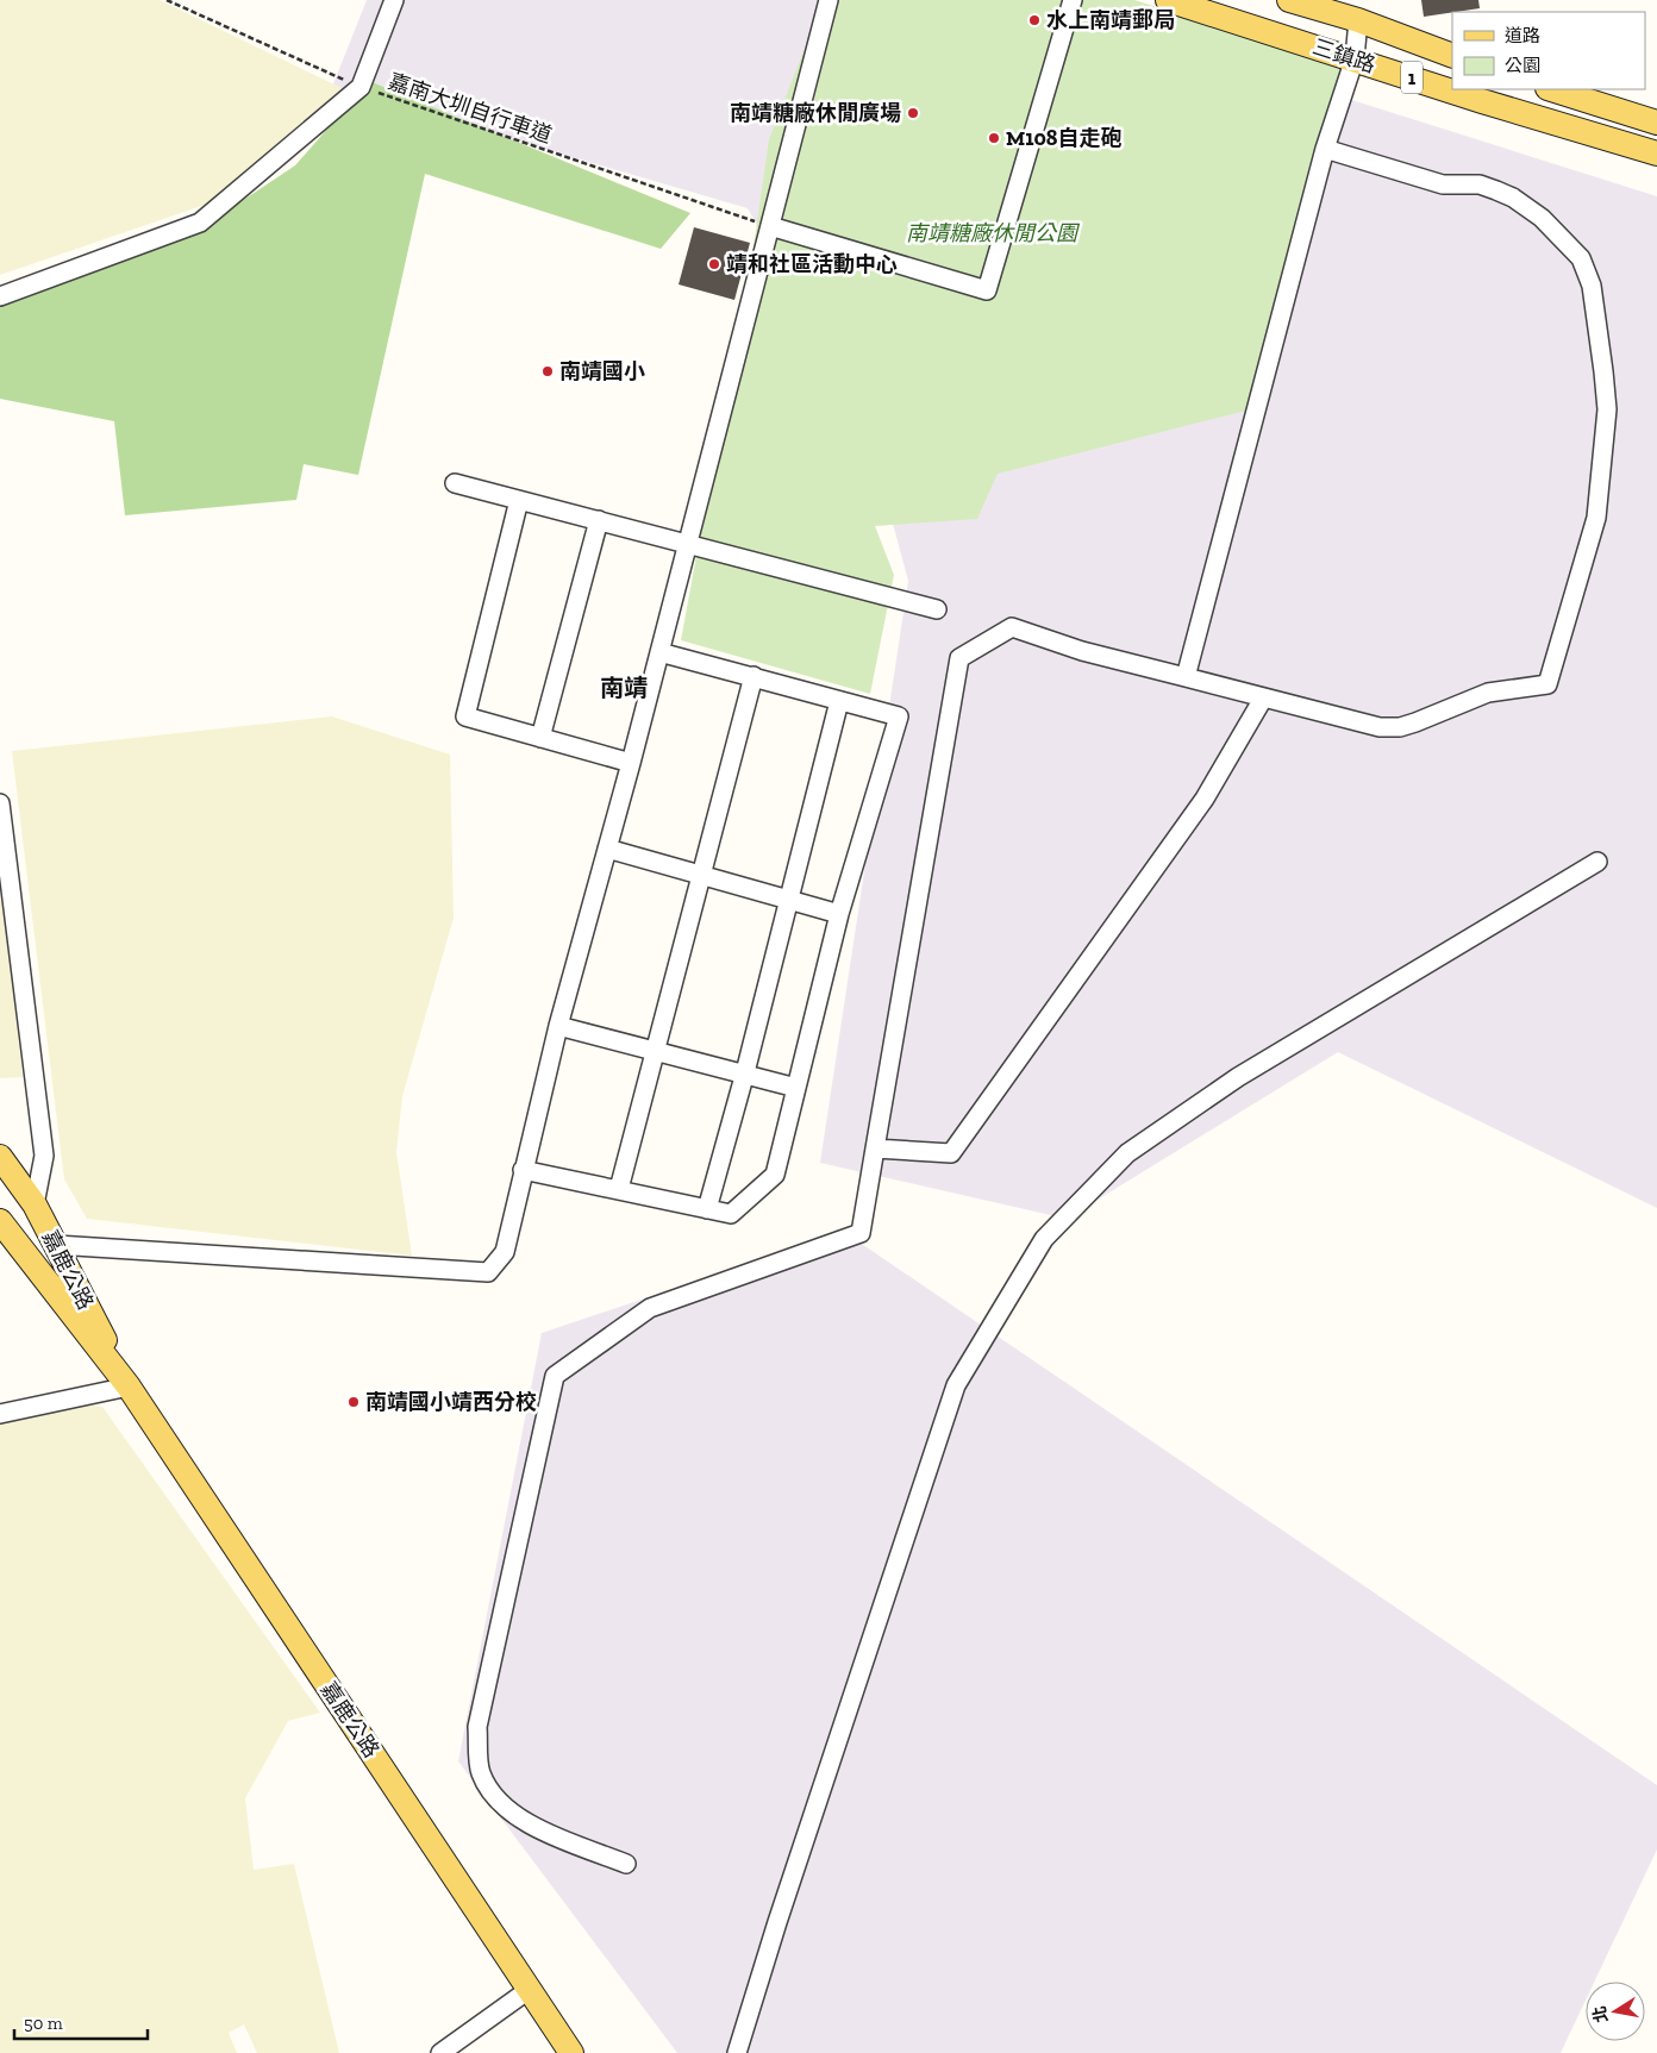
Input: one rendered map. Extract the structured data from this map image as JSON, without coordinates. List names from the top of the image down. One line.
{"streets":{"main road":["三鎮路","1","嘉鹿公路"],"path":["嘉南大圳自行車道"]},"districts":["南靖"],"parks":["南靖糖廠休閒公園"],"places":["水上南靖郵局","南靖糖廠休閒廣場","M108自走砲","靖和社區活動中心","南靖國小","南靖國小靖西分校"],"legend":["道路","公園"],"scale_bar":"50 m","north":"left"}
